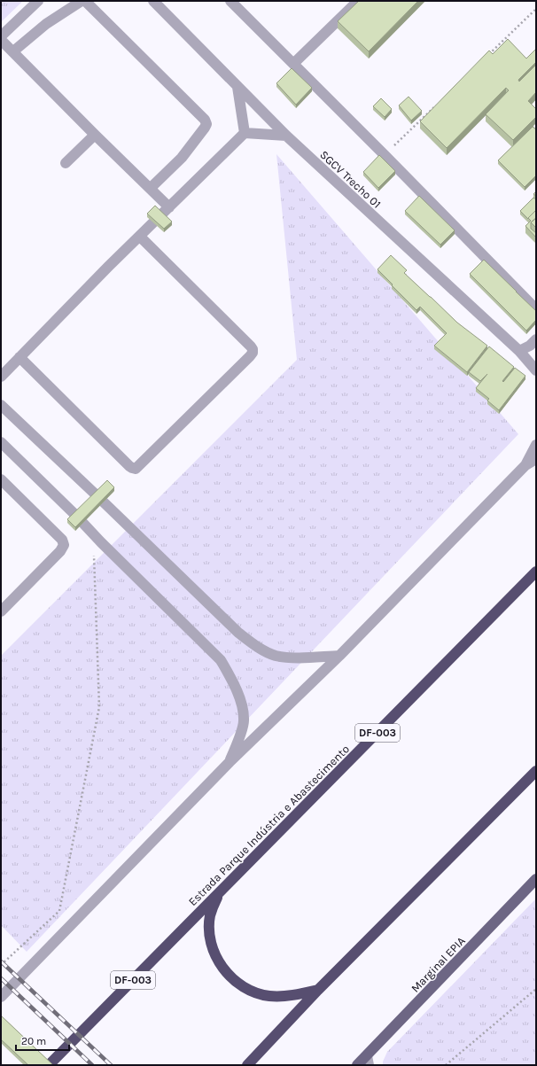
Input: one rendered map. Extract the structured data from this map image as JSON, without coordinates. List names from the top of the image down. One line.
{"streets":{"highway":["DF-003","Estrada Parque Indústria e Abastecimento"],"main road":["Marginal EPIA"],"street":["SGCV Trecho 01"]},"scale_bar":"20 m"}
